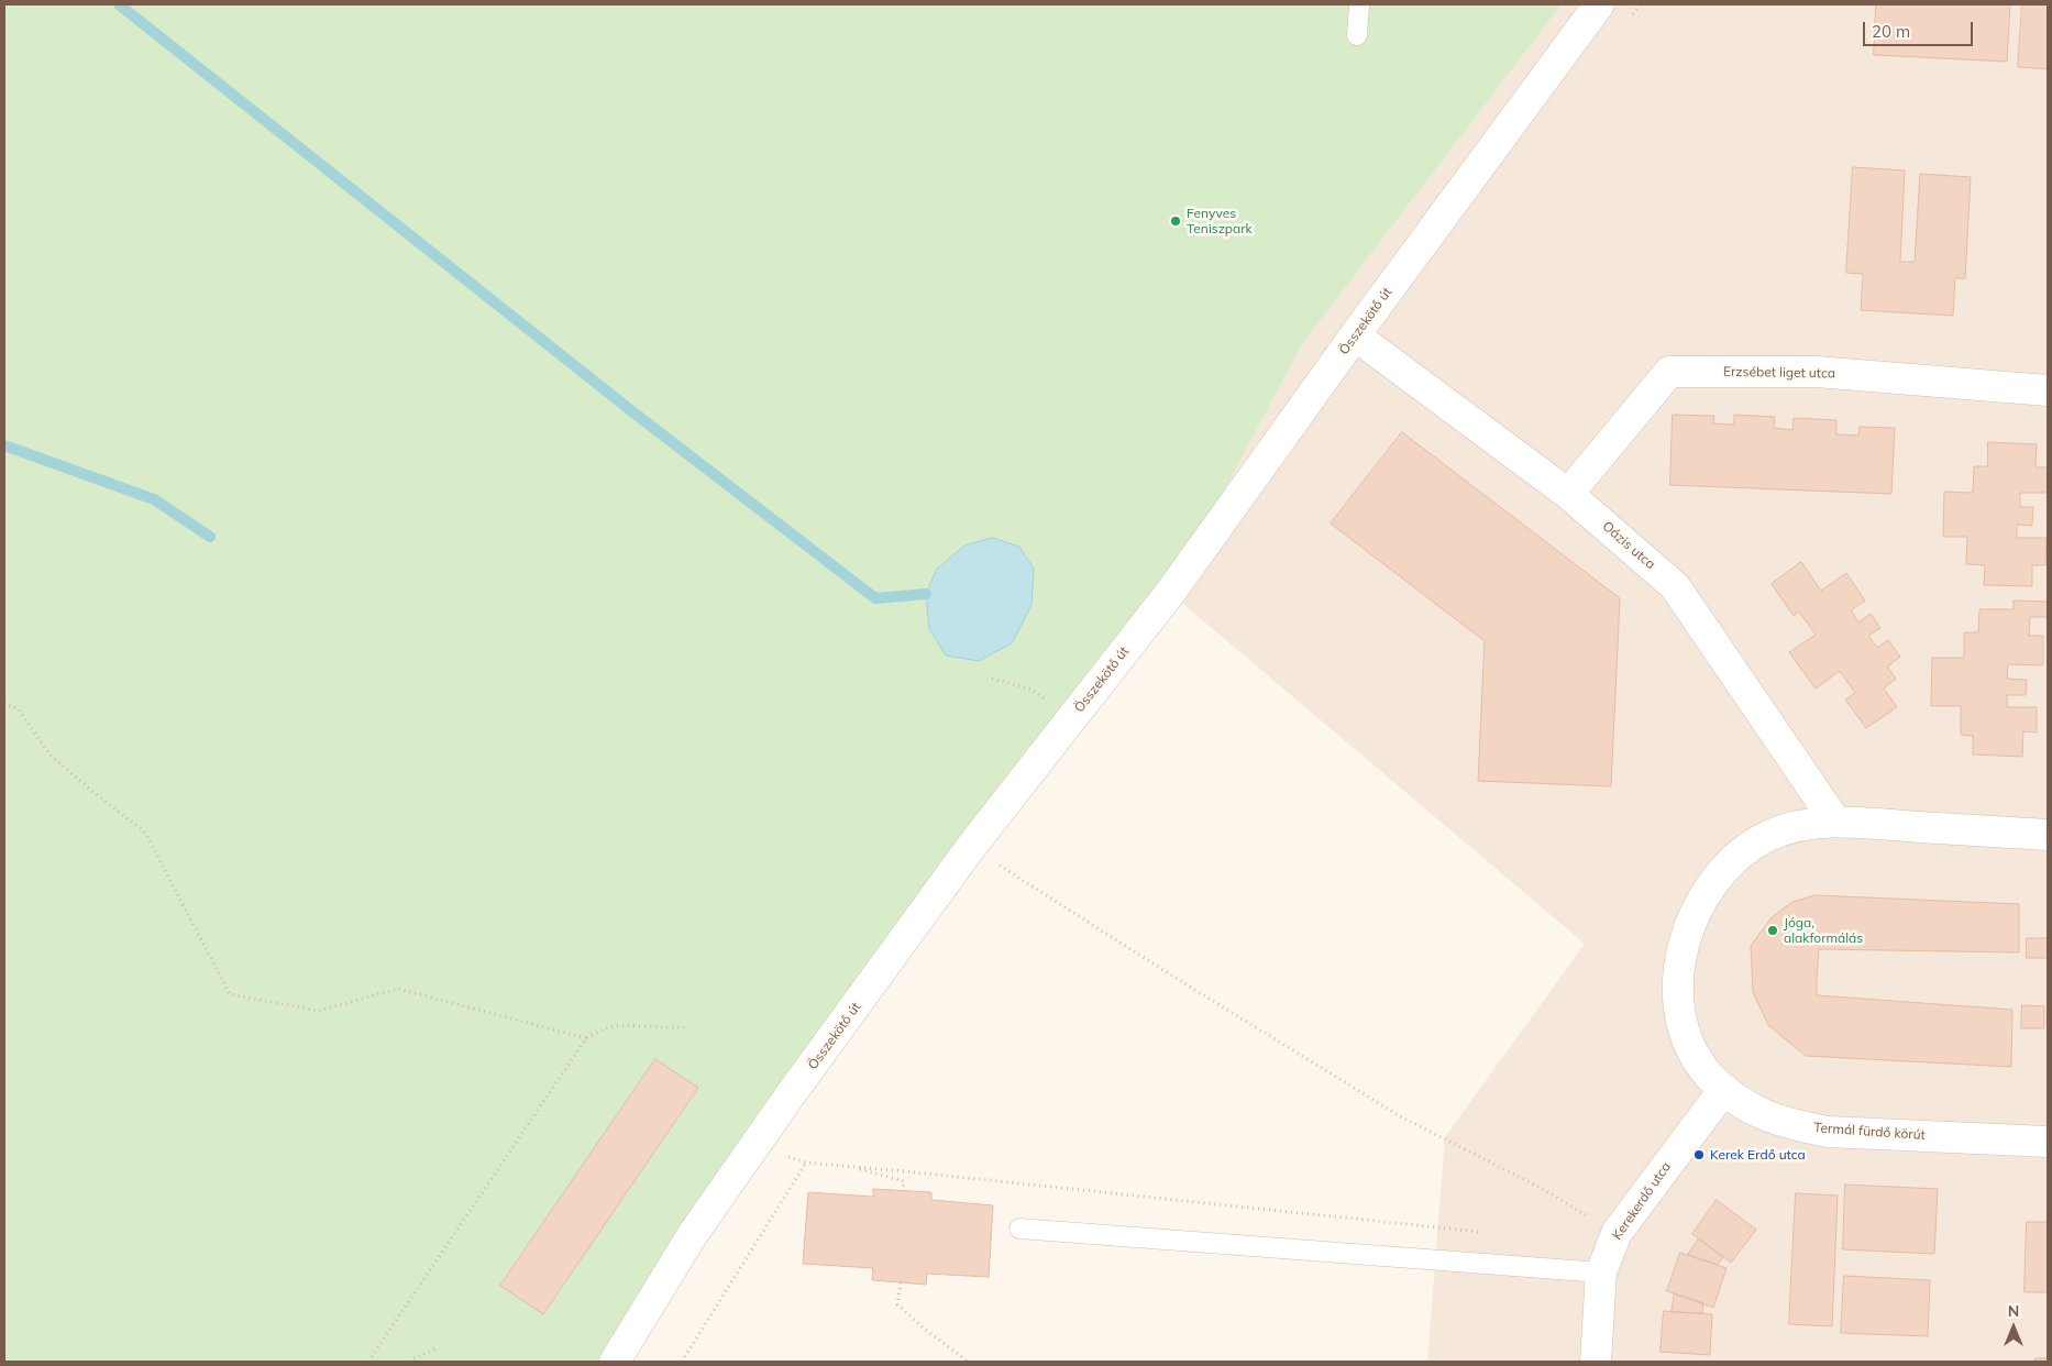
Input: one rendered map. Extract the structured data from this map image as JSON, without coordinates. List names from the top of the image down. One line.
{"streets":{"street":["Összekötő út","Erzsébet liget utca","Oázis utca","Termál fürdő körút","Kerekerdő utca"]},"crossings":[["Összekötő út","Oázis utca"],["Erzsébet liget utca","Oázis utca"],["Oázis utca","Termál fürdő körút"],["Termál fürdő körút","Kerekerdő utca"]],"places":["Fenyves Teniszpark","Jóga, alakformálás","Kerek Erdő utca"],"scale_bar":"20 m","north":"top"}
